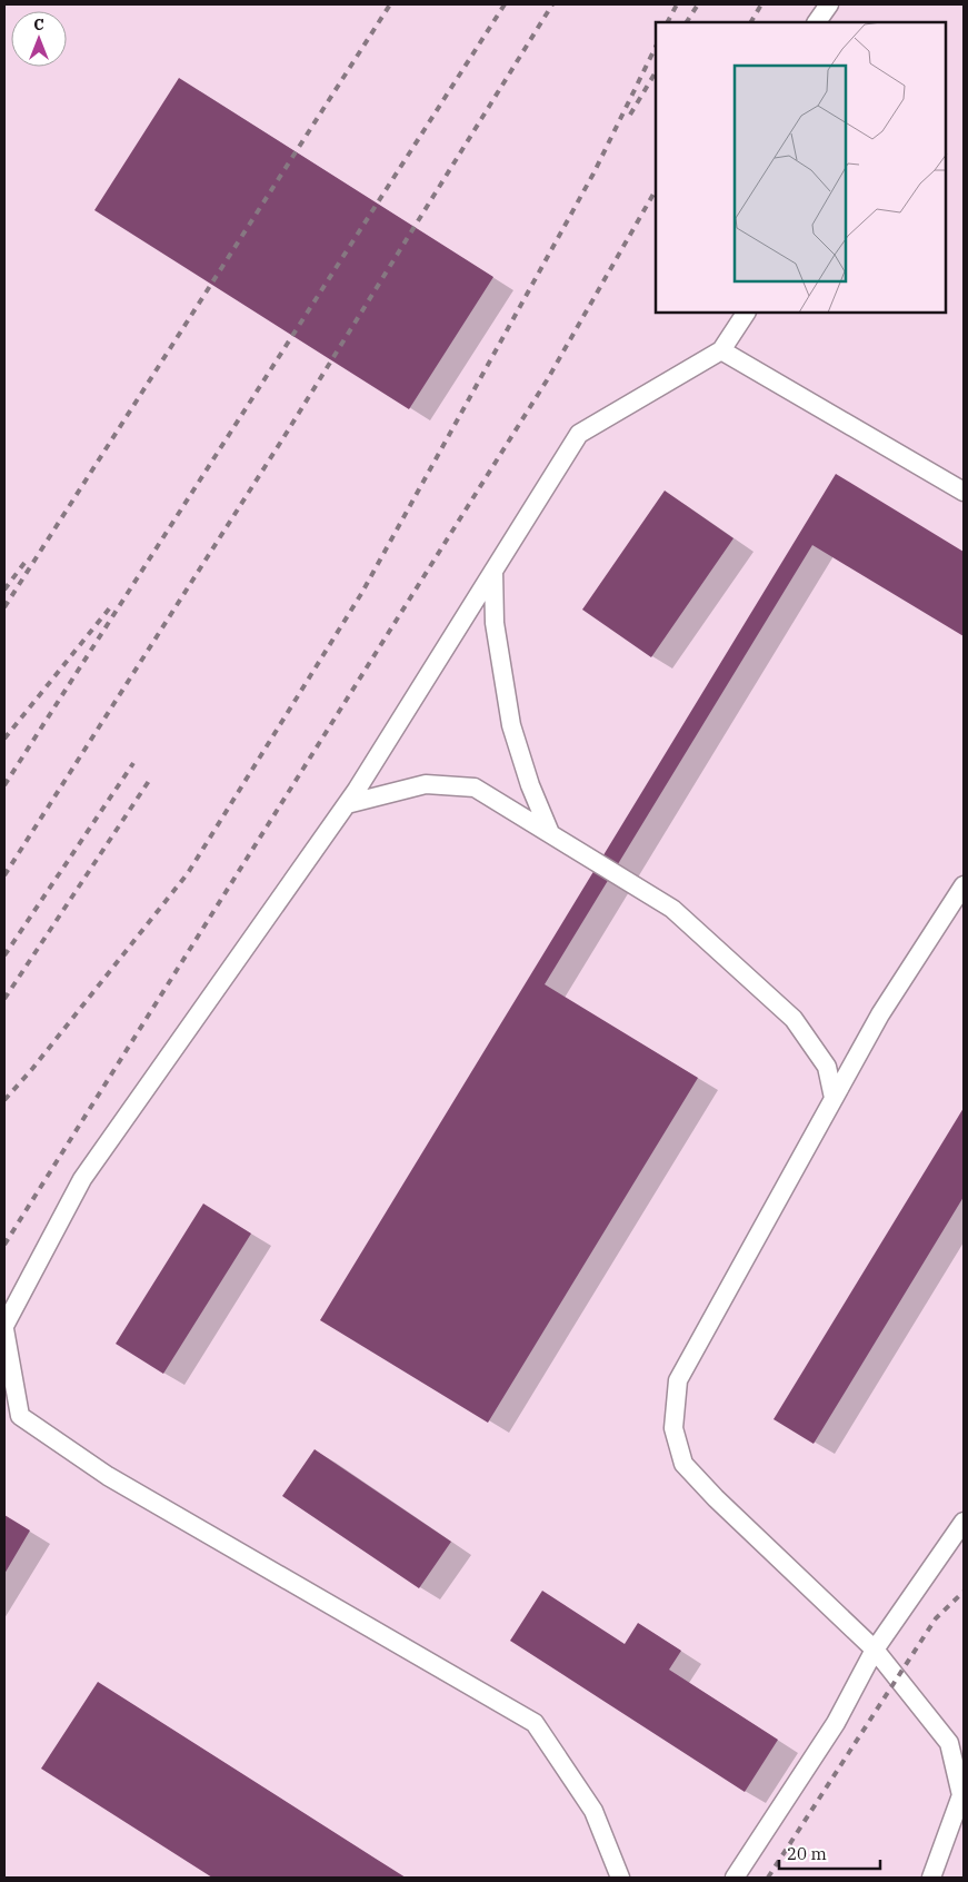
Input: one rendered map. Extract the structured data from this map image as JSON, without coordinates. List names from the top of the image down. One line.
{"scale_bar":"20 m","north":"top"}
